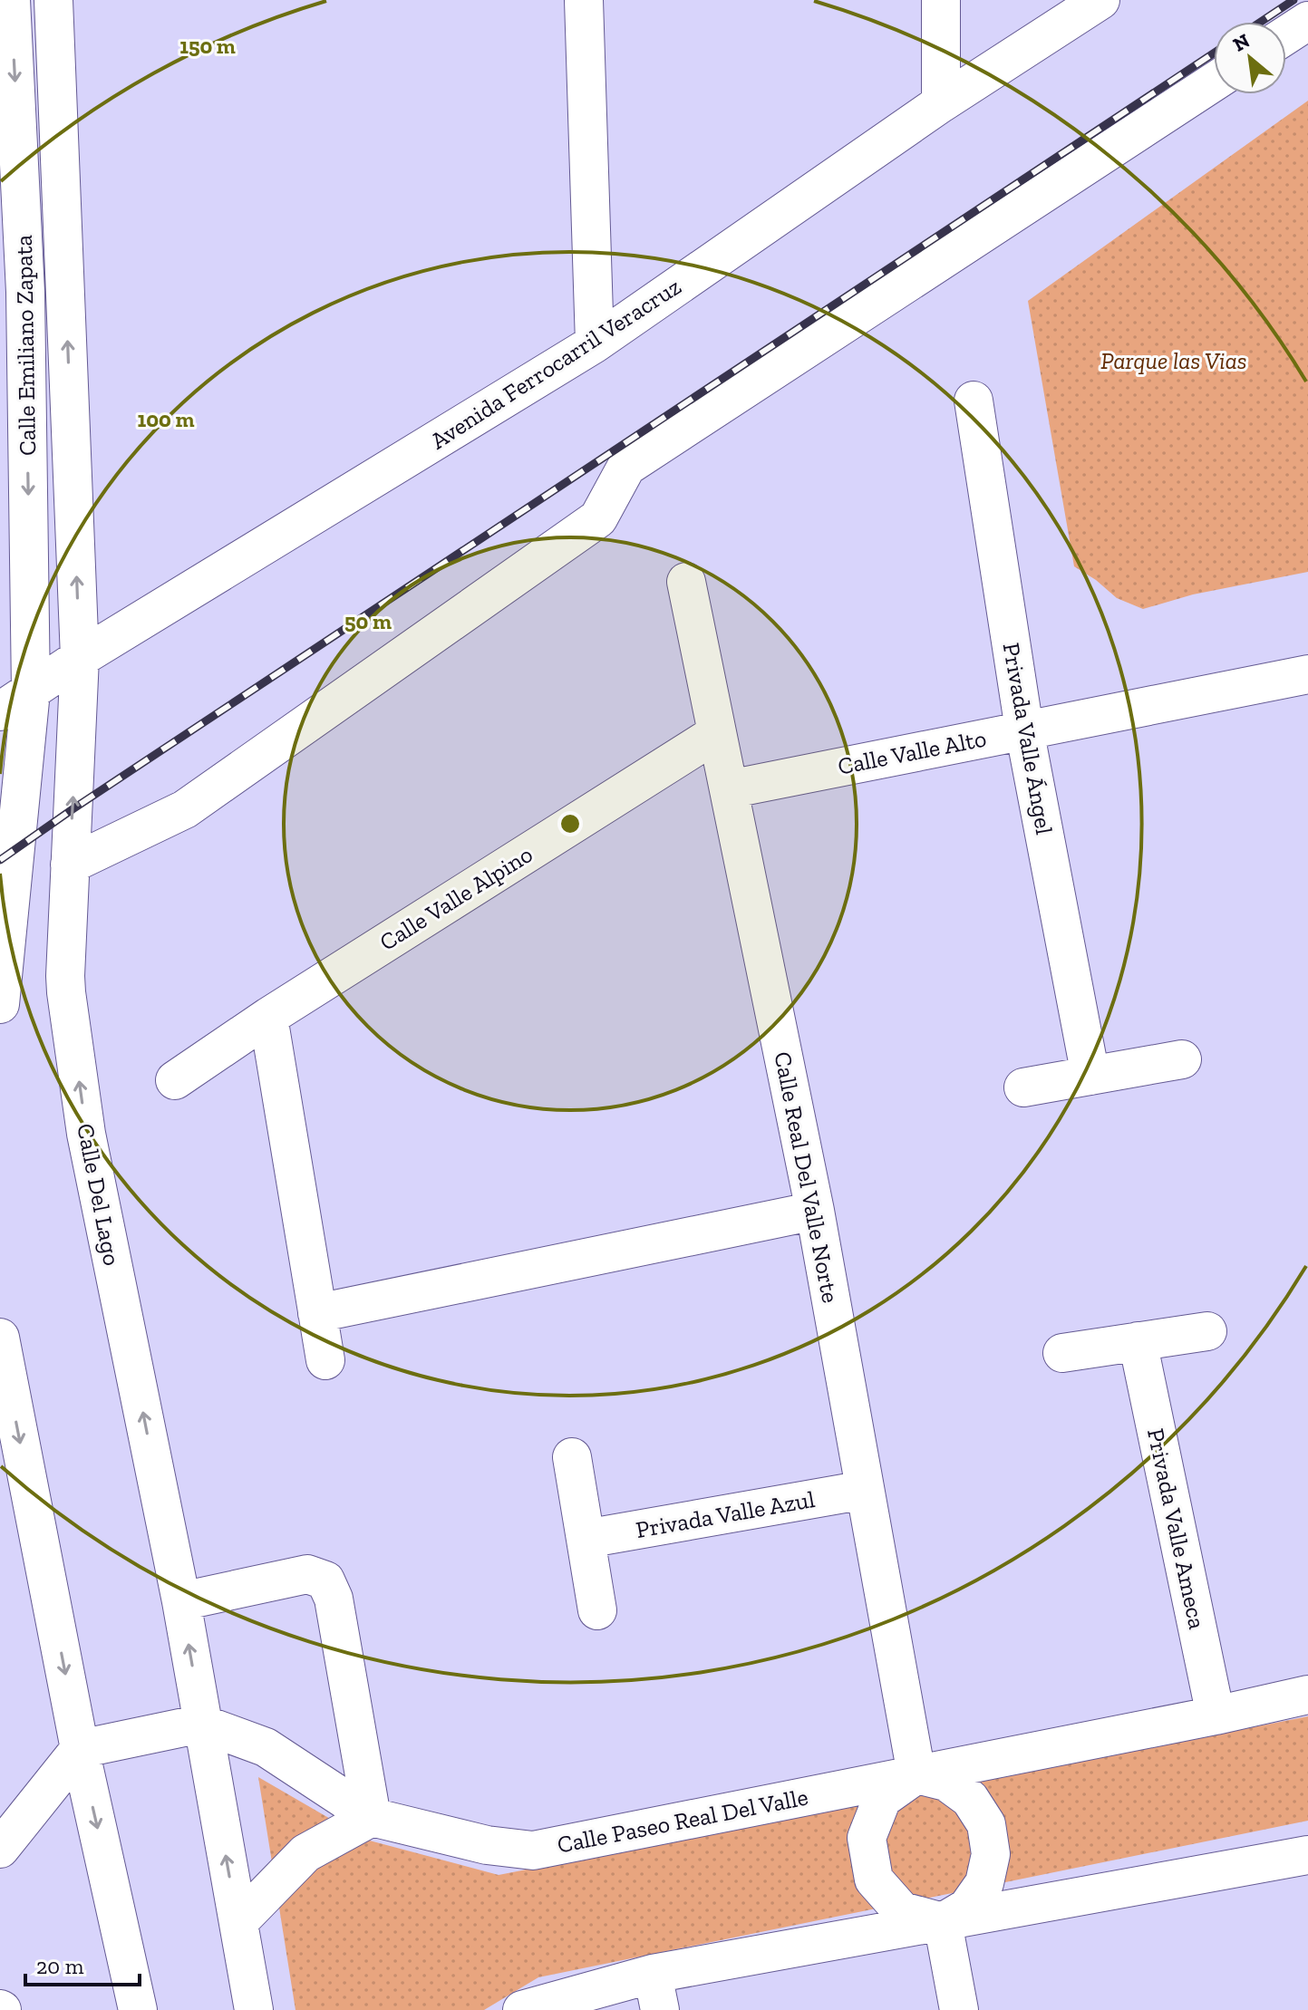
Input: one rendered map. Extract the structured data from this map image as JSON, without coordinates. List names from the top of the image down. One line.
{"streets":{"street":["Calle Emiliano Zapata","Avenida Ferrocarril Veracruz","Privada Valle Ángel","Calle Valle Alto","Calle Valle Alpino","Calle Real Del Valle Norte","Calle Del Lago","Privada Valle Azul","Privada Valle Ameca","Calle Paseo Real Del Valle"]},"crossings":[["Calle Emiliano Zapata","Avenida Ferrocarril Veracruz"],["Calle Emiliano Zapata","Calle Del Lago"],["Avenida Ferrocarril Veracruz","Calle Del Lago"],["Privada Valle Ángel","Calle Valle Alto"],["Calle Valle Alto","Calle Real Del Valle Norte"],["Calle Valle Alpino","Calle Real Del Valle Norte"],["Calle Real Del Valle Norte","Privada Valle Azul"],["Calle Real Del Valle Norte","Calle Paseo Real Del Valle"],["Calle Del Lago","Calle Paseo Real Del Valle"],["Privada Valle Ameca","Calle Paseo Real Del Valle"]],"parks":["Parque las Vias"],"scale_bar":"20 m","north":"top left","rings":["150 m","100 m","50 m"]}
